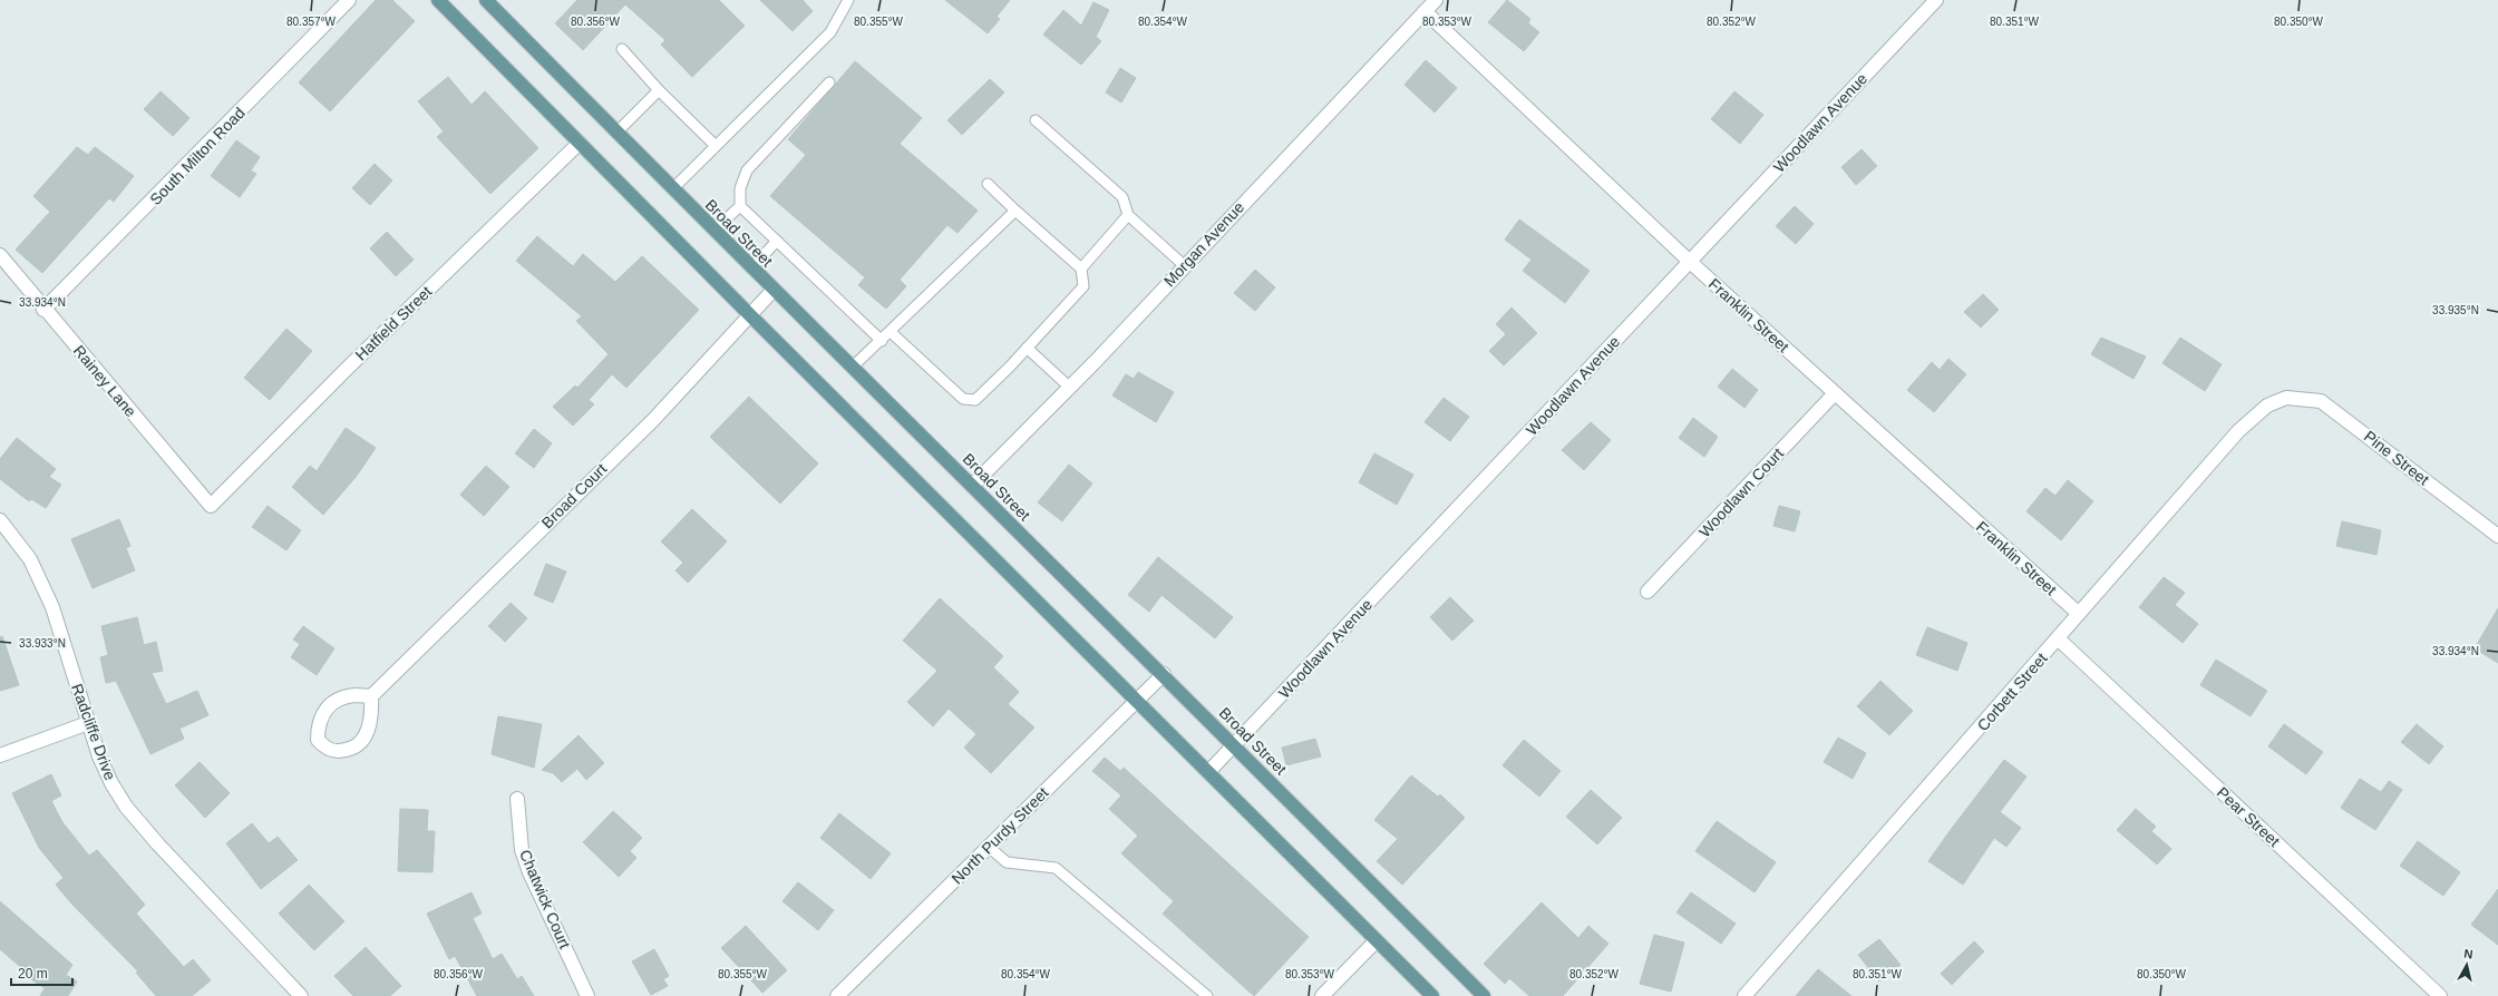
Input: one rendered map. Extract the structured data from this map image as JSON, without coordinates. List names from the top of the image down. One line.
{"streets":{"main road":["Broad Street"],"street":["Woodlawn Avenue","South Milton Road","Morgan Avenue","Franklin Street","Hatfield Street","Rainey Lane","Pine Street","Woodlawn Court","Broad Court","Corbett Street","Radcliffe Drive","Pear Street","North Purdy Street","Chatwick Court"]},"crossings":[["Woodlawn Avenue","Broad Street"],["Woodlawn Avenue","Franklin Street"],["South Milton Road","Rainey Lane"],["Broad Street","Morgan Avenue"],["Broad Street","Broad Court"],["Broad Street","North Purdy Street"],["Morgan Avenue","Franklin Street"],["Franklin Street","Woodlawn Court"],["Franklin Street","Corbett Street"],["Hatfield Street","Rainey Lane"],["Pine Street","Corbett Street"],["Corbett Street","Pear Street"]],"scale_bar":"20 m","north":"top","coordinates":["80.357°W","80.356°W","80.355°W","80.354°W","80.353°W","80.352°W","80.351°W","80.350°W","33.934°N","33.935°N","33.933°N"]}
